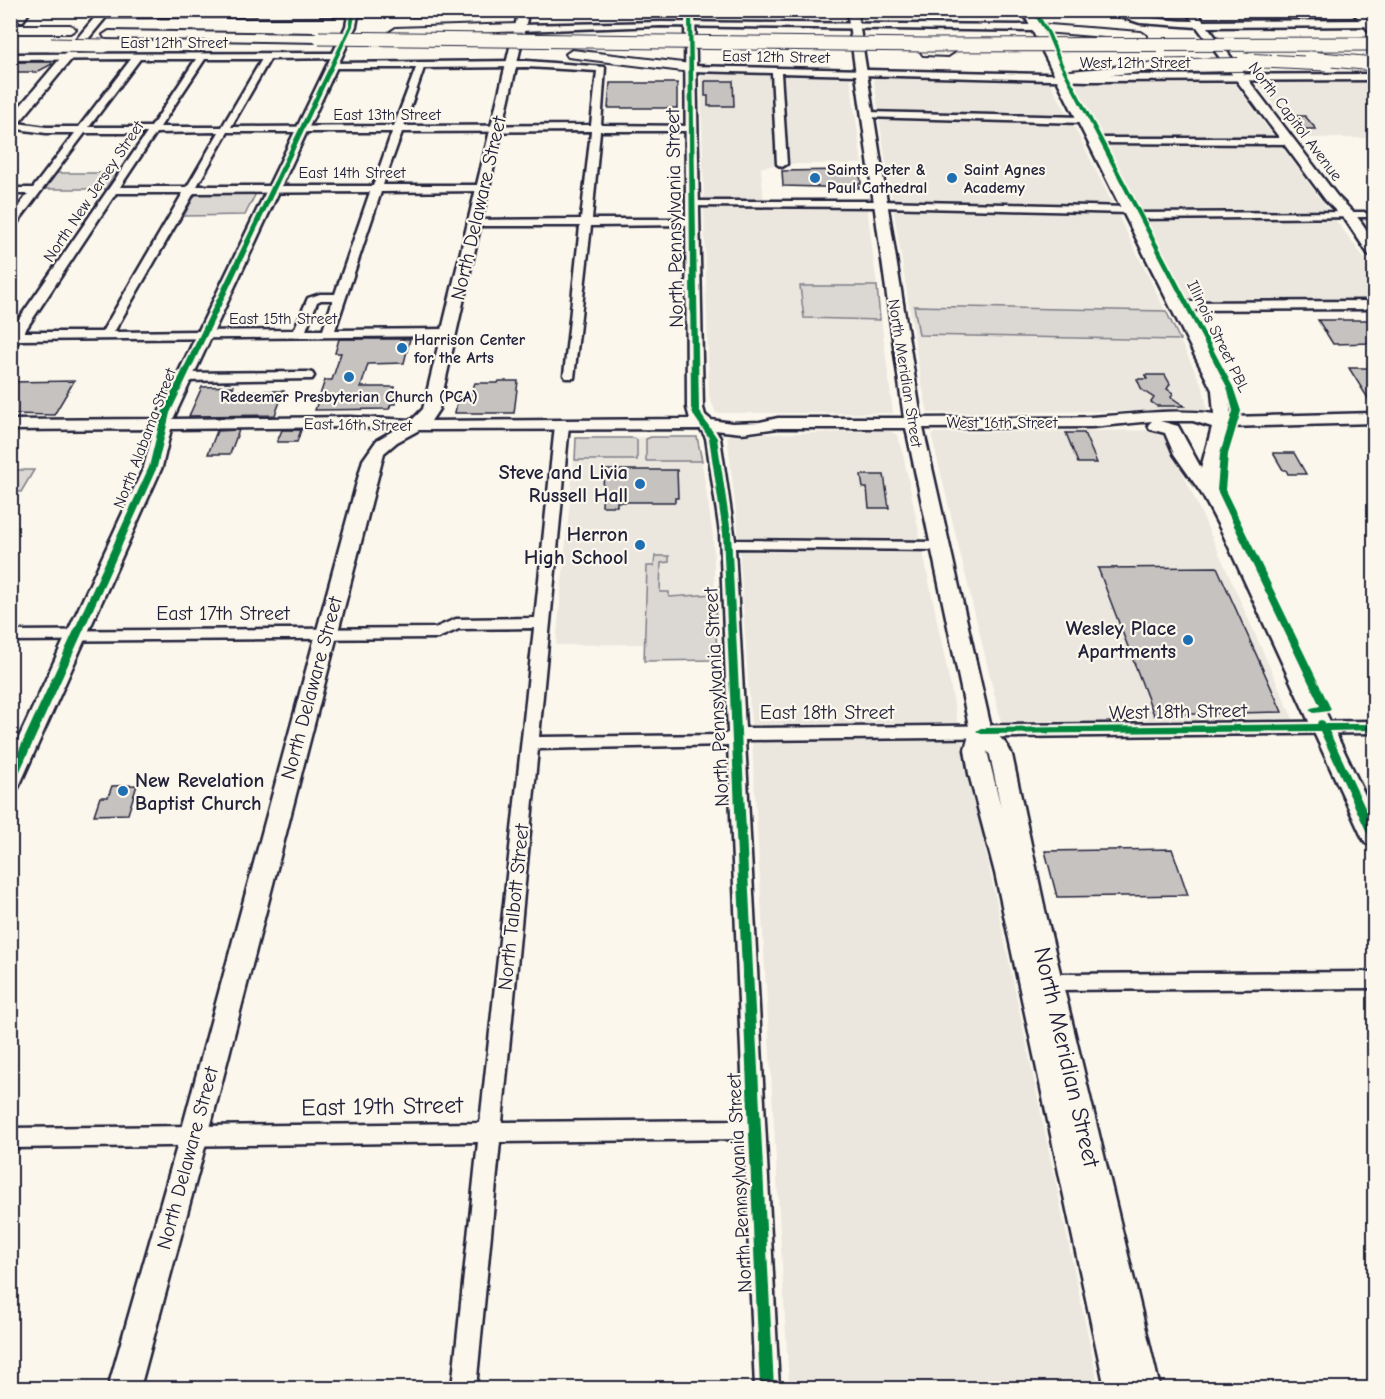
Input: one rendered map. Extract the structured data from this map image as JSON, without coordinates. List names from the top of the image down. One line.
{"streets":{"main road":["North Capitol Avenue","North Delaware Street","North Pennsylvania Street","North Meridian Street","West 16th Street","East 16th Street","North Alabama Street"],"street":["East 12th Street","West 12th Street","East 13th Street","East 14th Street","North New Jersey Street","East 15th Street","East 17th Street","West 18th Street","East 18th Street","North Talbott Street","East 19th Street"],"cycle path":["Illinois Street PBL"]},"crossings":[["East 12th Street","West 12th Street"],["East 12th Street","East 13th Street"],["East 12th Street","North New Jersey Street"],["East 12th Street","North Delaware Street"],["East 12th Street","North Pennsylvania Street"],["East 12th Street","North Meridian Street"],["East 12th Street","North Alabama Street"],["West 12th Street","North Capitol Avenue"],["West 12th Street","North Meridian Street"],["East 13th Street","North New Jersey Street"],["East 13th Street","North Delaware Street"],["East 13th Street","North Pennsylvania Street"],["East 13th Street","North Alabama Street"],["East 14th Street","North New Jersey Street"],["East 14th Street","North Delaware Street"],["East 14th Street","North Alabama Street"],["North New Jersey Street","East 15th Street"],["North Delaware Street","East 15th Street"],["North Delaware Street","East 16th Street"],["North Delaware Street","East 17th Street"],["North Delaware Street","East 19th Street"],["North Pennsylvania Street","East 16th Street"],["North Pennsylvania Street","East 18th Street"],["North Pennsylvania Street","East 19th Street"],["East 15th Street","North Alabama Street"],["North Meridian Street","West 16th Street"],["North Meridian Street","East 16th Street"],["North Meridian Street","West 18th Street"],["North Meridian Street","East 18th Street"],["West 16th Street","East 16th Street"],["East 16th Street","North Alabama Street"],["East 16th Street","North Talbott Street"],["North Alabama Street","East 17th Street"],["East 17th Street","North Talbott Street"],["West 18th Street","East 18th Street"],["East 18th Street","North Talbott Street"],["North Talbott Street","East 19th Street"]],"places":["Saints Peter & Paul Cathedral","Saint Agnes Academy","Harrison Center for the Arts","Redeemer Presbyterian Church (PCA)","Steve and Livia Russell Hall","Herron High School","Wesley Place Apartments","New Revelation Baptist Church"]}
